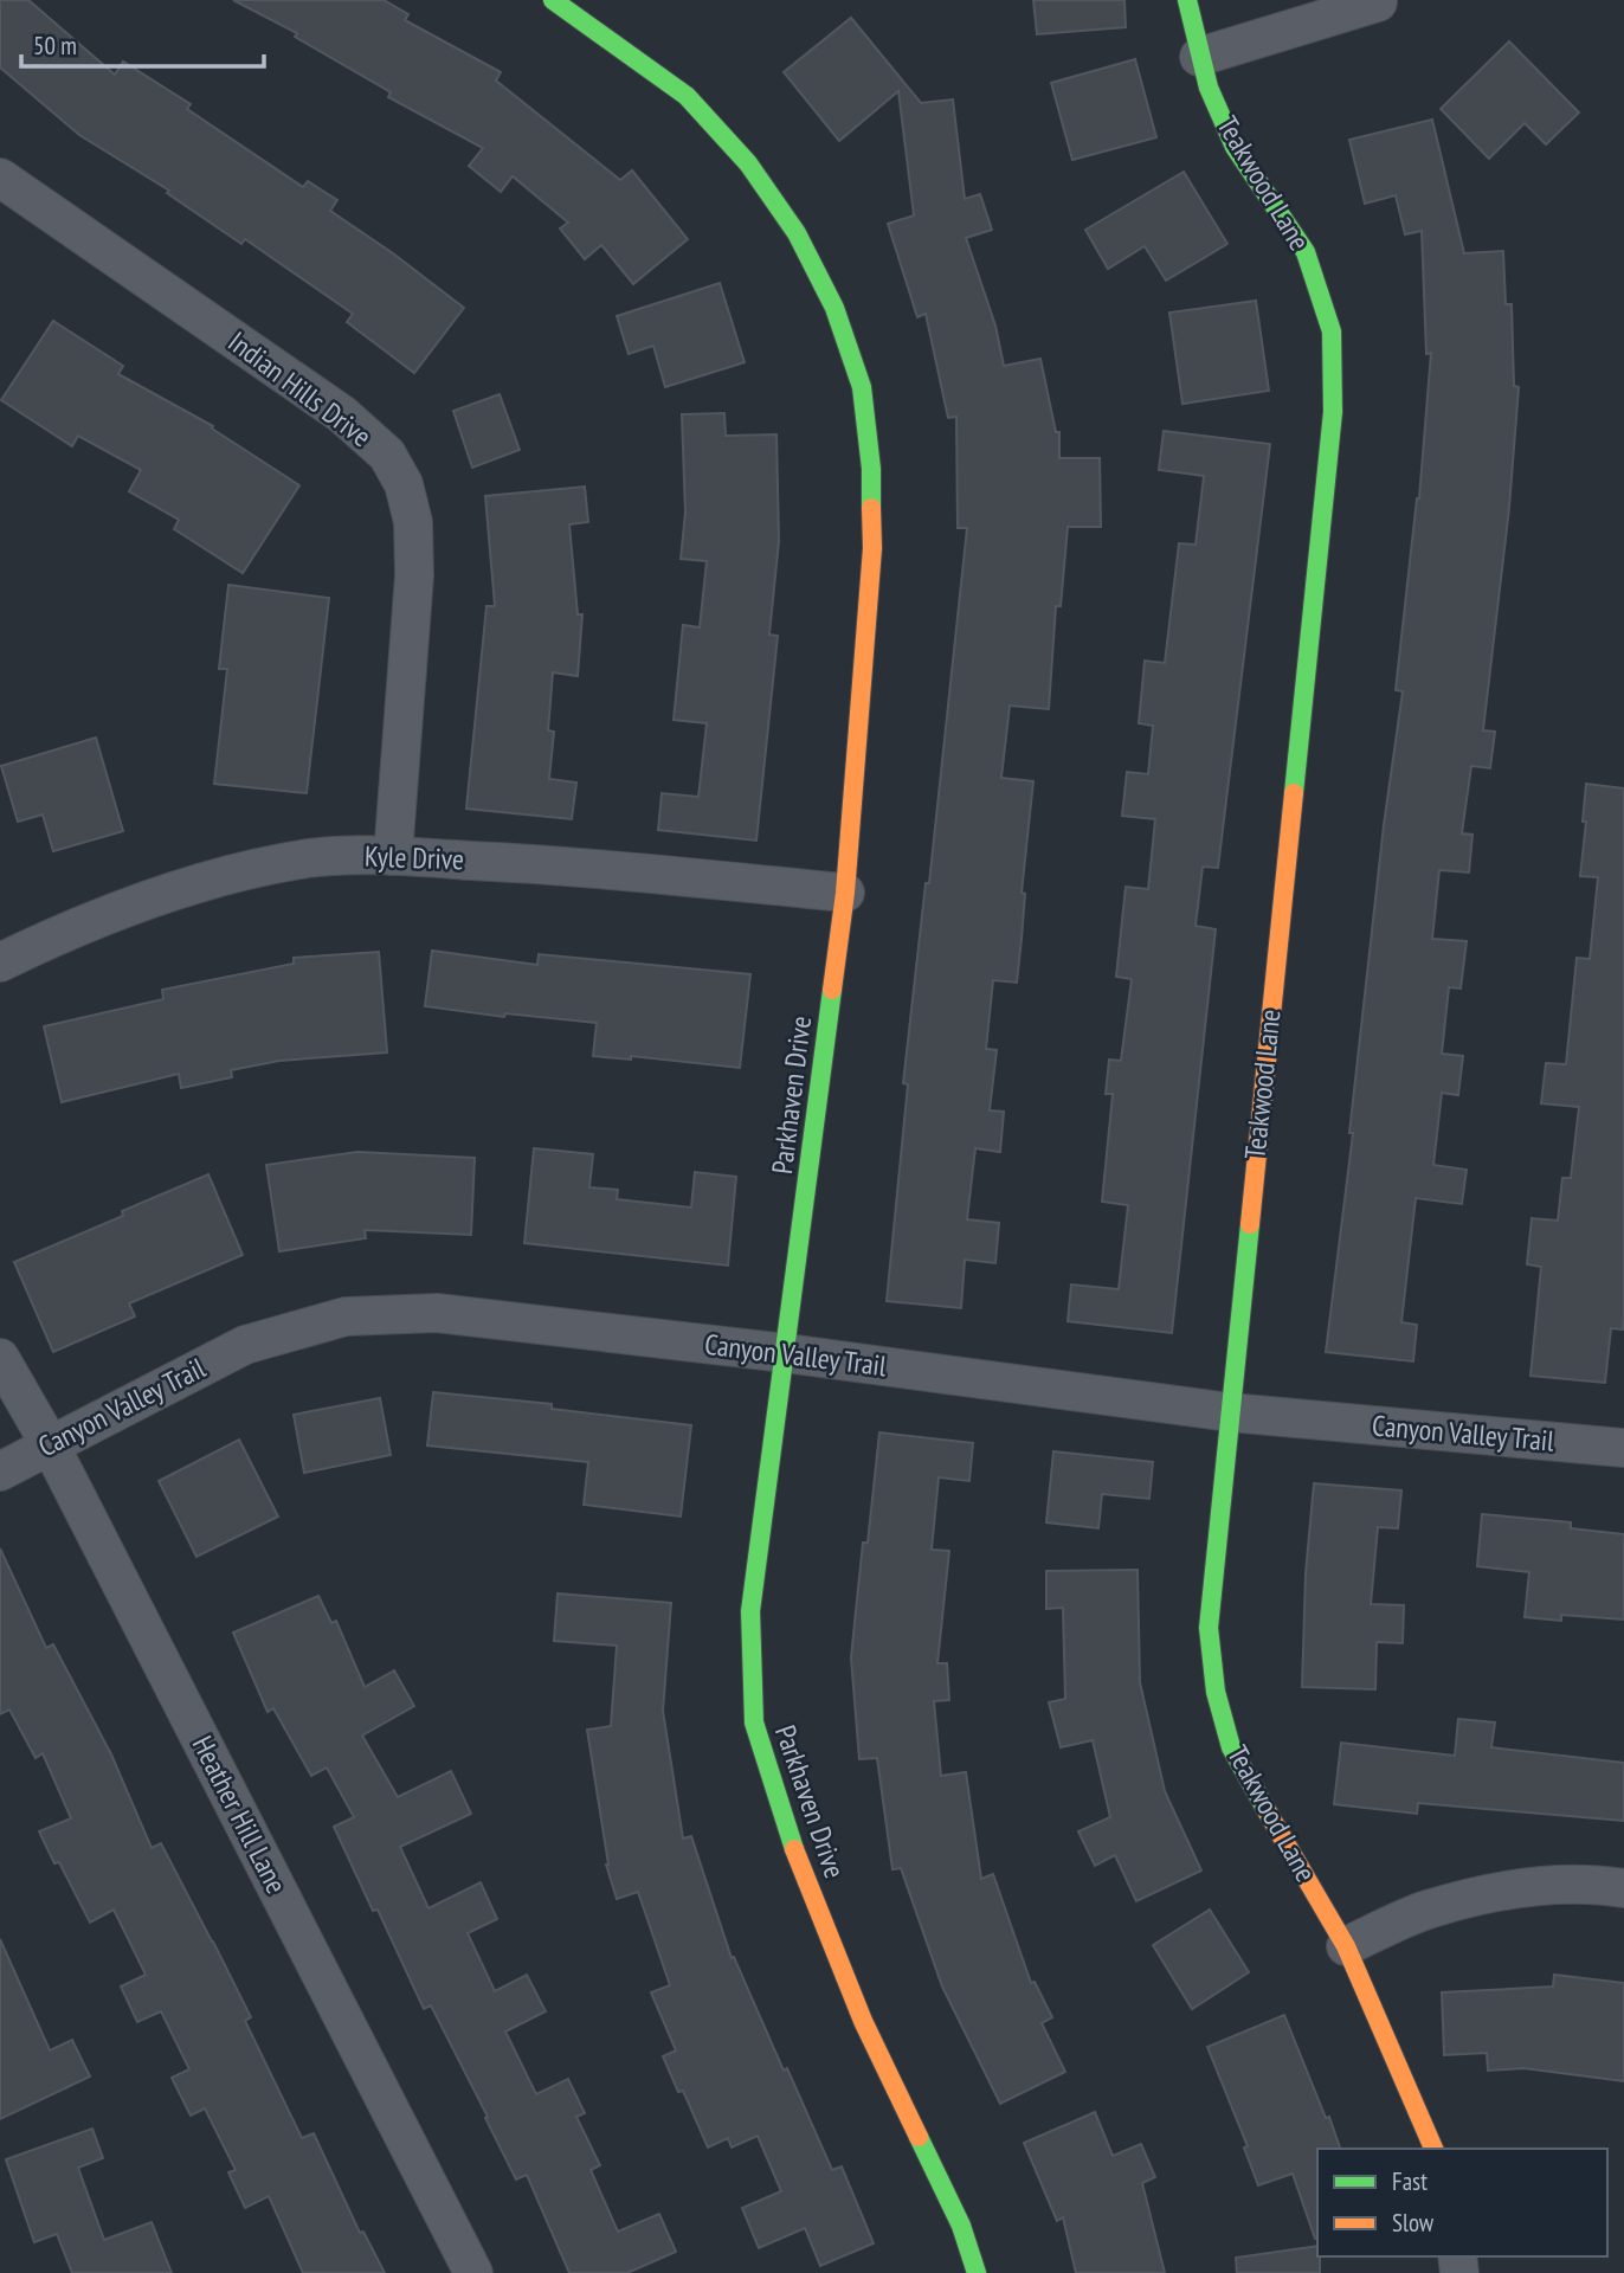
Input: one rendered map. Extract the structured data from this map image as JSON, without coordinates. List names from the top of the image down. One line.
{"streets":{"street":["Teakwood Lane","Indian Hills Drive","Kyle Drive","Parkhaven Drive","Canyon Valley Trail","Heather Hill Lane"]},"crossings":[["Teakwood Lane","Canyon Valley Trail"],["Indian Hills Drive","Kyle Drive"],["Kyle Drive","Parkhaven Drive"],["Parkhaven Drive","Canyon Valley Trail"],["Canyon Valley Trail","Heather Hill Lane"]],"legend":["Fast","Slow"],"scale_bar":"50 m"}
